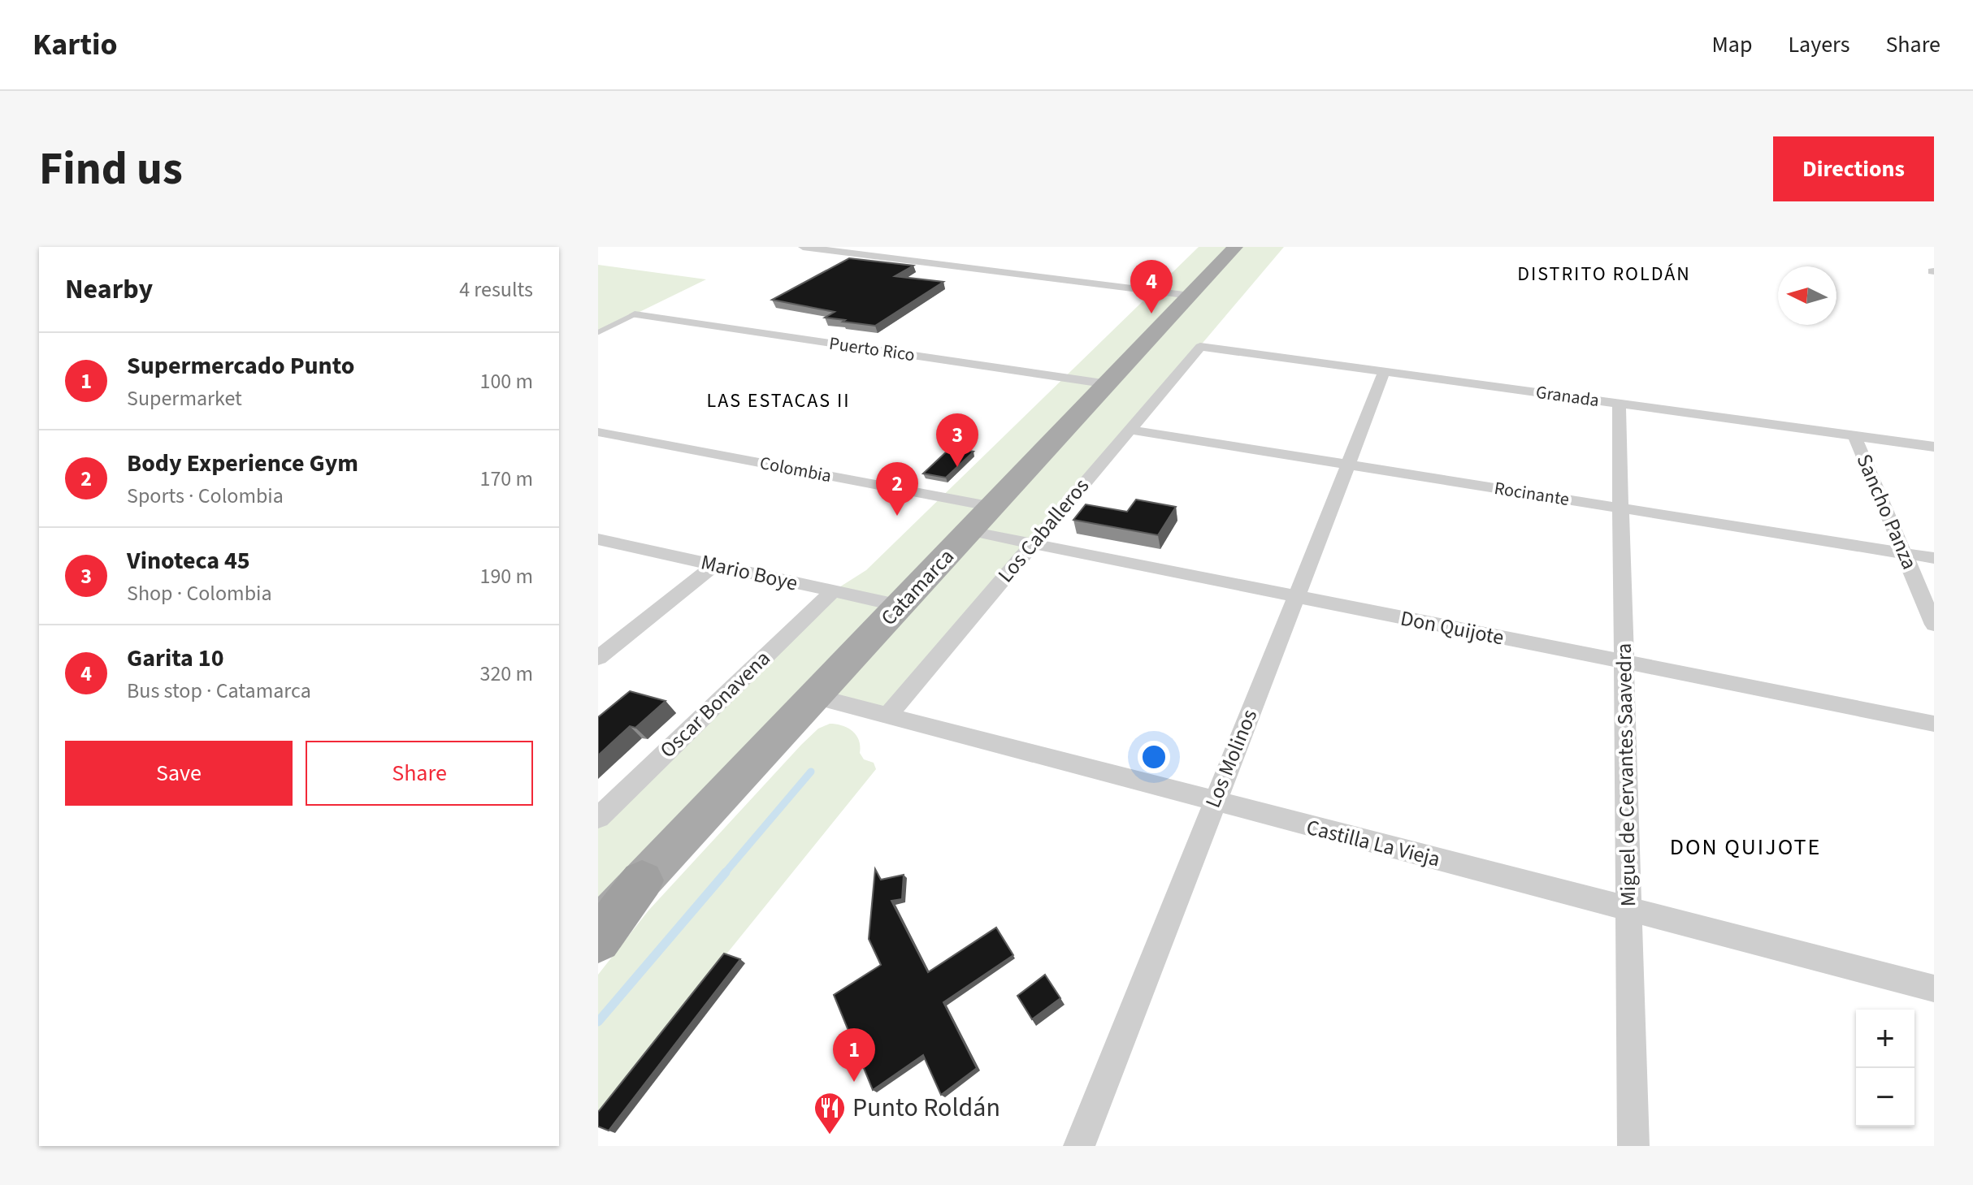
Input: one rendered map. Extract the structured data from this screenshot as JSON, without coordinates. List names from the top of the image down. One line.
{"streets":{"main road":["Catamarca"],"street":["Puerto Rico","Granada","Colombia","Rocinante","Sancho Panza","Los Caballeros","Mario Boye","Don Quijote","Oscar Bonavena","Los Molinos","Miguel de Cervantes Saavedra","Castilla La Vieja"]},"crossings":[["Puerto Rico","Catamarca"],["Granada","Sancho Panza"],["Granada","Los Caballeros"],["Granada","Los Molinos"],["Granada","Miguel de Cervantes Saavedra"],["Colombia","Catamarca"],["Rocinante","Sancho Panza"],["Rocinante","Los Caballeros"],["Rocinante","Los Molinos"],["Rocinante","Miguel de Cervantes Saavedra"],["Los Caballeros","Don Quijote"],["Los Caballeros","Castilla La Vieja"],["Mario Boye","Catamarca"],["Mario Boye","Oscar Bonavena"],["Catamarca","Don Quijote"],["Catamarca","Castilla La Vieja"],["Don Quijote","Los Molinos"],["Don Quijote","Miguel de Cervantes Saavedra"],["Los Molinos","Castilla La Vieja"],["Miguel de Cervantes Saavedra","Castilla La Vieja"]],"districts":["DISTRITO ROLDÁN","LAS ESTACAS II","DON QUIJOTE"],"places":{"restaurant":["Punto Roldán"]},"north":"left","page":{"header":"Kartio","nav":["Map","Layers","Share"],"buttons":["Directions",["Save","Share"]],"title":"Find us","heading":["Nearby","4 results"],"pins":["4","3","2","1"],"list":[{"mark":"1","name":"Supermercado Punto","note":"Supermarket","value":"100 m"},{"mark":"2","name":"Body Experience Gym","note":"Sports · Colombia","value":"170 m"},{"mark":"3","name":"Vinoteca 45","note":"Shop · Colombia","value":"190 m"},{"mark":"4","name":"Garita 10","note":"Bus stop · Catamarca","value":"320 m"}],"map_buttons":["+","−"]}}
